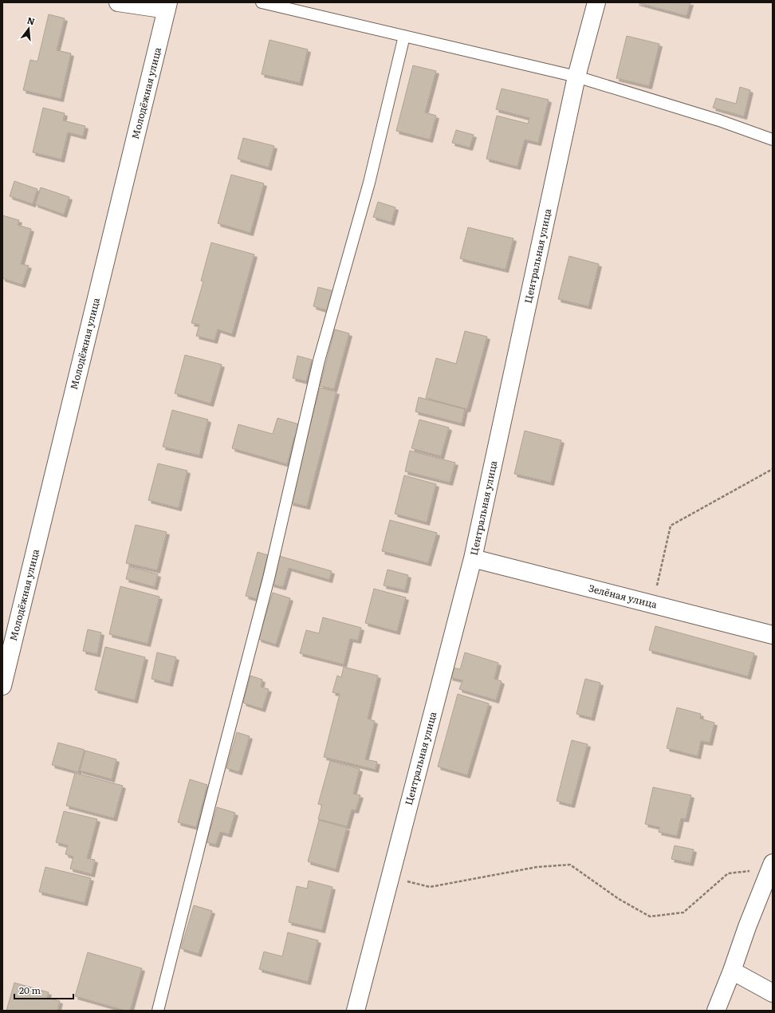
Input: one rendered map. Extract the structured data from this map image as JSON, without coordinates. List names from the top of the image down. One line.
{"streets":{"street":["Молодёжная улица","Центральная улица","Зелёная улица"]},"crossings":[["Центральная улица","Зелёная улица"]],"scale_bar":"20 m","north":"top"}
